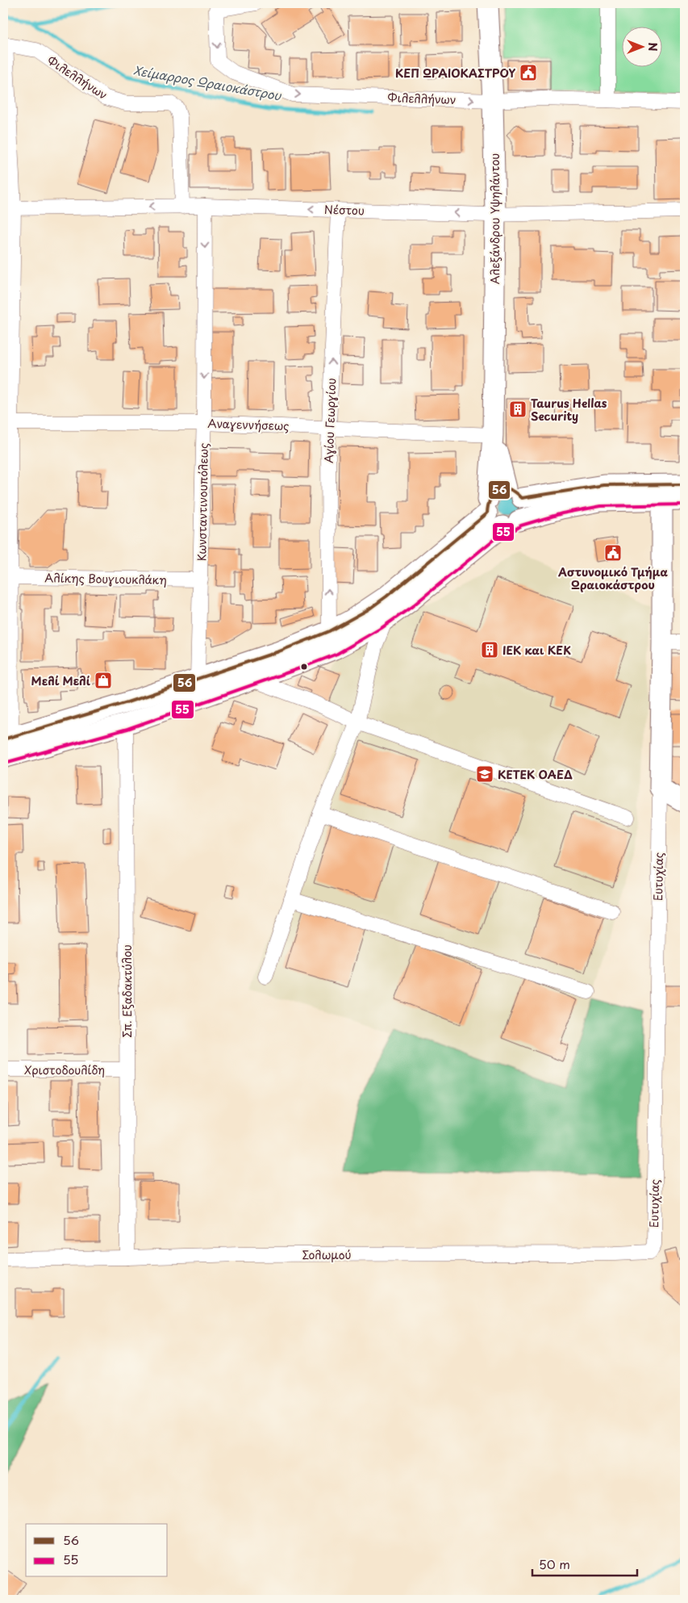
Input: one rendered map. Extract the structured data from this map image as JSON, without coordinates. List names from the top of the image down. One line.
{"streets":{"main road":["Αλεξάνδρου Υψηλάντου","Ευτυχίας"],"street":["Φιλελλήνων","Νέστου","Αγίου Γεωργίου","Αναγεννήσεως","Κωνσταντινουπόλεως","Αλίκης Βουγιουκλάκη","Σπ. Εξαδακτύλου","Χριστοδουλίδη","Σολωμού"]},"crossings":[["Φιλελλήνων","Νέστου"],["Φιλελλήνων","Αλεξάνδρου Υψηλάντου"],["Νέστου","Αλεξάνδρου Υψηλάντου"],["Νέστου","Αγίου Γεωργίου"],["Νέστου","Κωνσταντινουπόλεως"],["Αλεξάνδρου Υψηλάντου","Αναγεννήσεως"],["Αγίου Γεωργίου","Αναγεννήσεως"],["Αναγεννήσεως","Κωνσταντινουπόλεως"],["Κωνσταντινουπόλεως","Αλίκης Βουγιουκλάκη"],["Ευτυχίας","Σολωμού"],["Σπ. Εξαδακτύλου","Χριστοδουλίδη"],["Σπ. Εξαδακτύλου","Σολωμού"]],"one_way":["Νέστου","Αγίου Γεωργίου","Κωνσταντινουπόλεως"],"water":["Χείμαρρος Ωραιοκάστρου"],"places":{"public building":["ΚΕΠ ΩΡΑΙΟΚΑΣΤΡΟΥ","Αστυνομικό Τμήμα Ωραιοκάστρου"],"building":["Taurus Hellas Security","ΙΕΚ και ΚΕΚ"],"shop":["Μελί Μελί"],"school or university":["ΚΕΤΕΚ ΟΑΕΔ"]},"lines":["transit line 56","transit line 55"],"legend":["56","55"],"scale_bar":"50 m","north":"right"}
